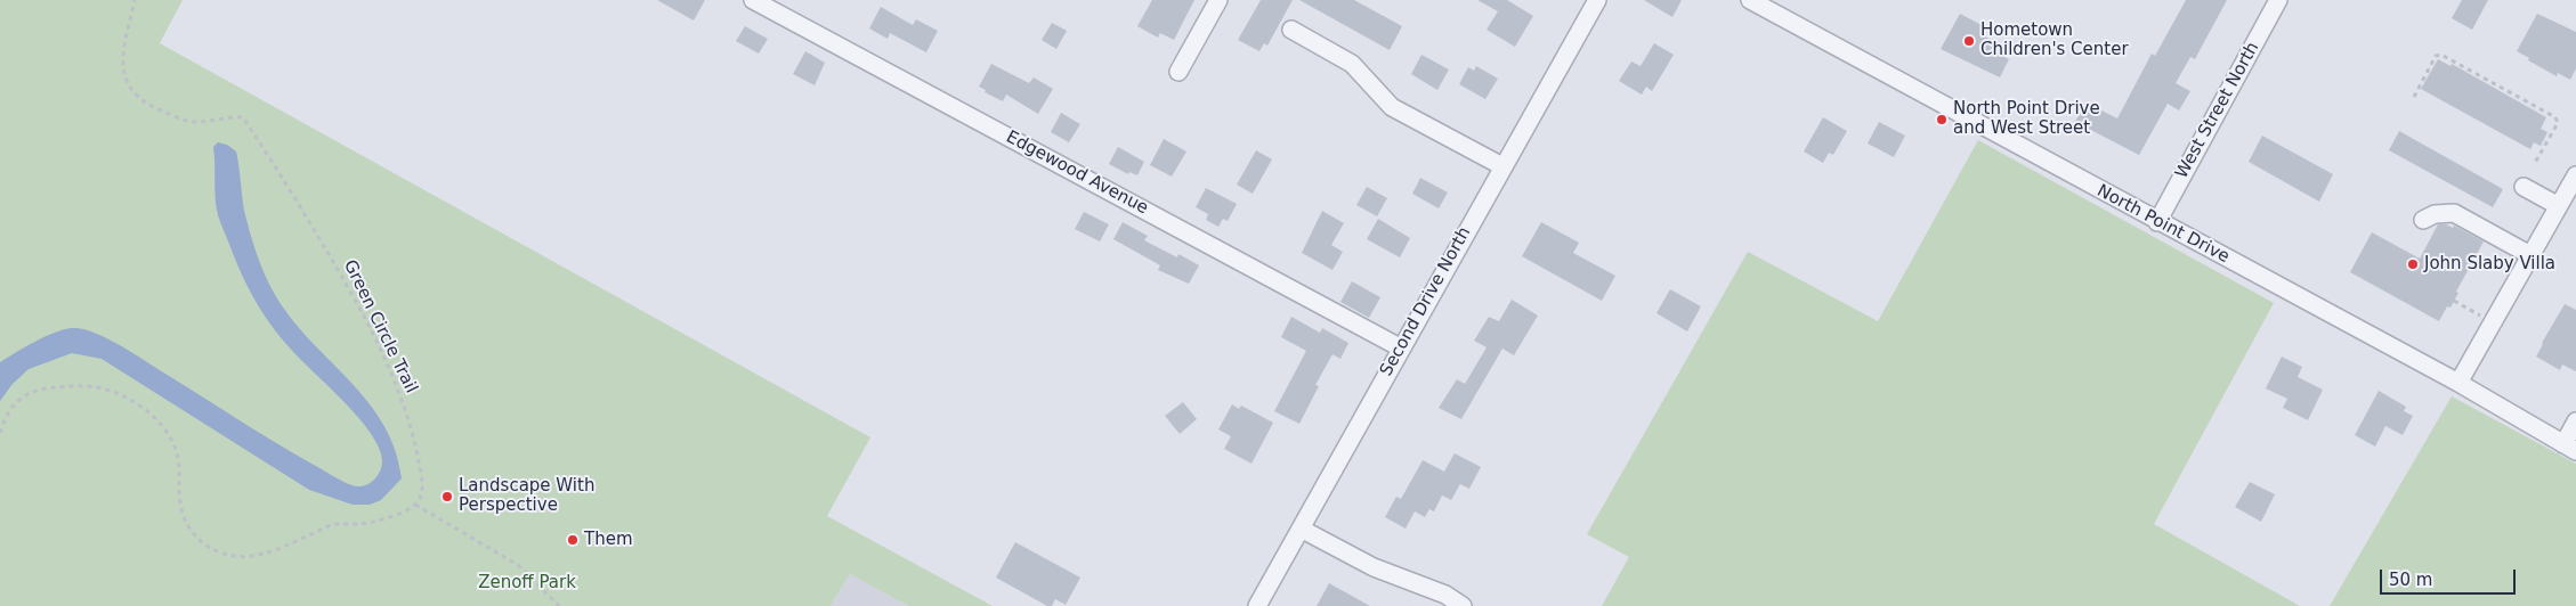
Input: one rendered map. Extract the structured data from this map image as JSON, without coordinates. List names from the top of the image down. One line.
{"streets":{"street":["West Street North","Edgewood Avenue","North Point Drive","Second Drive North"],"path":["Green Circle Trail"]},"crossings":[["West Street North","North Point Drive"],["Edgewood Avenue","Second Drive North"]],"parks":["Zenoff Park"],"places":["Hometown Children's Center","North Point Drive and West Street","John Slaby Villa","Landscape With Perspective","Them"],"scale_bar":"50 m"}
